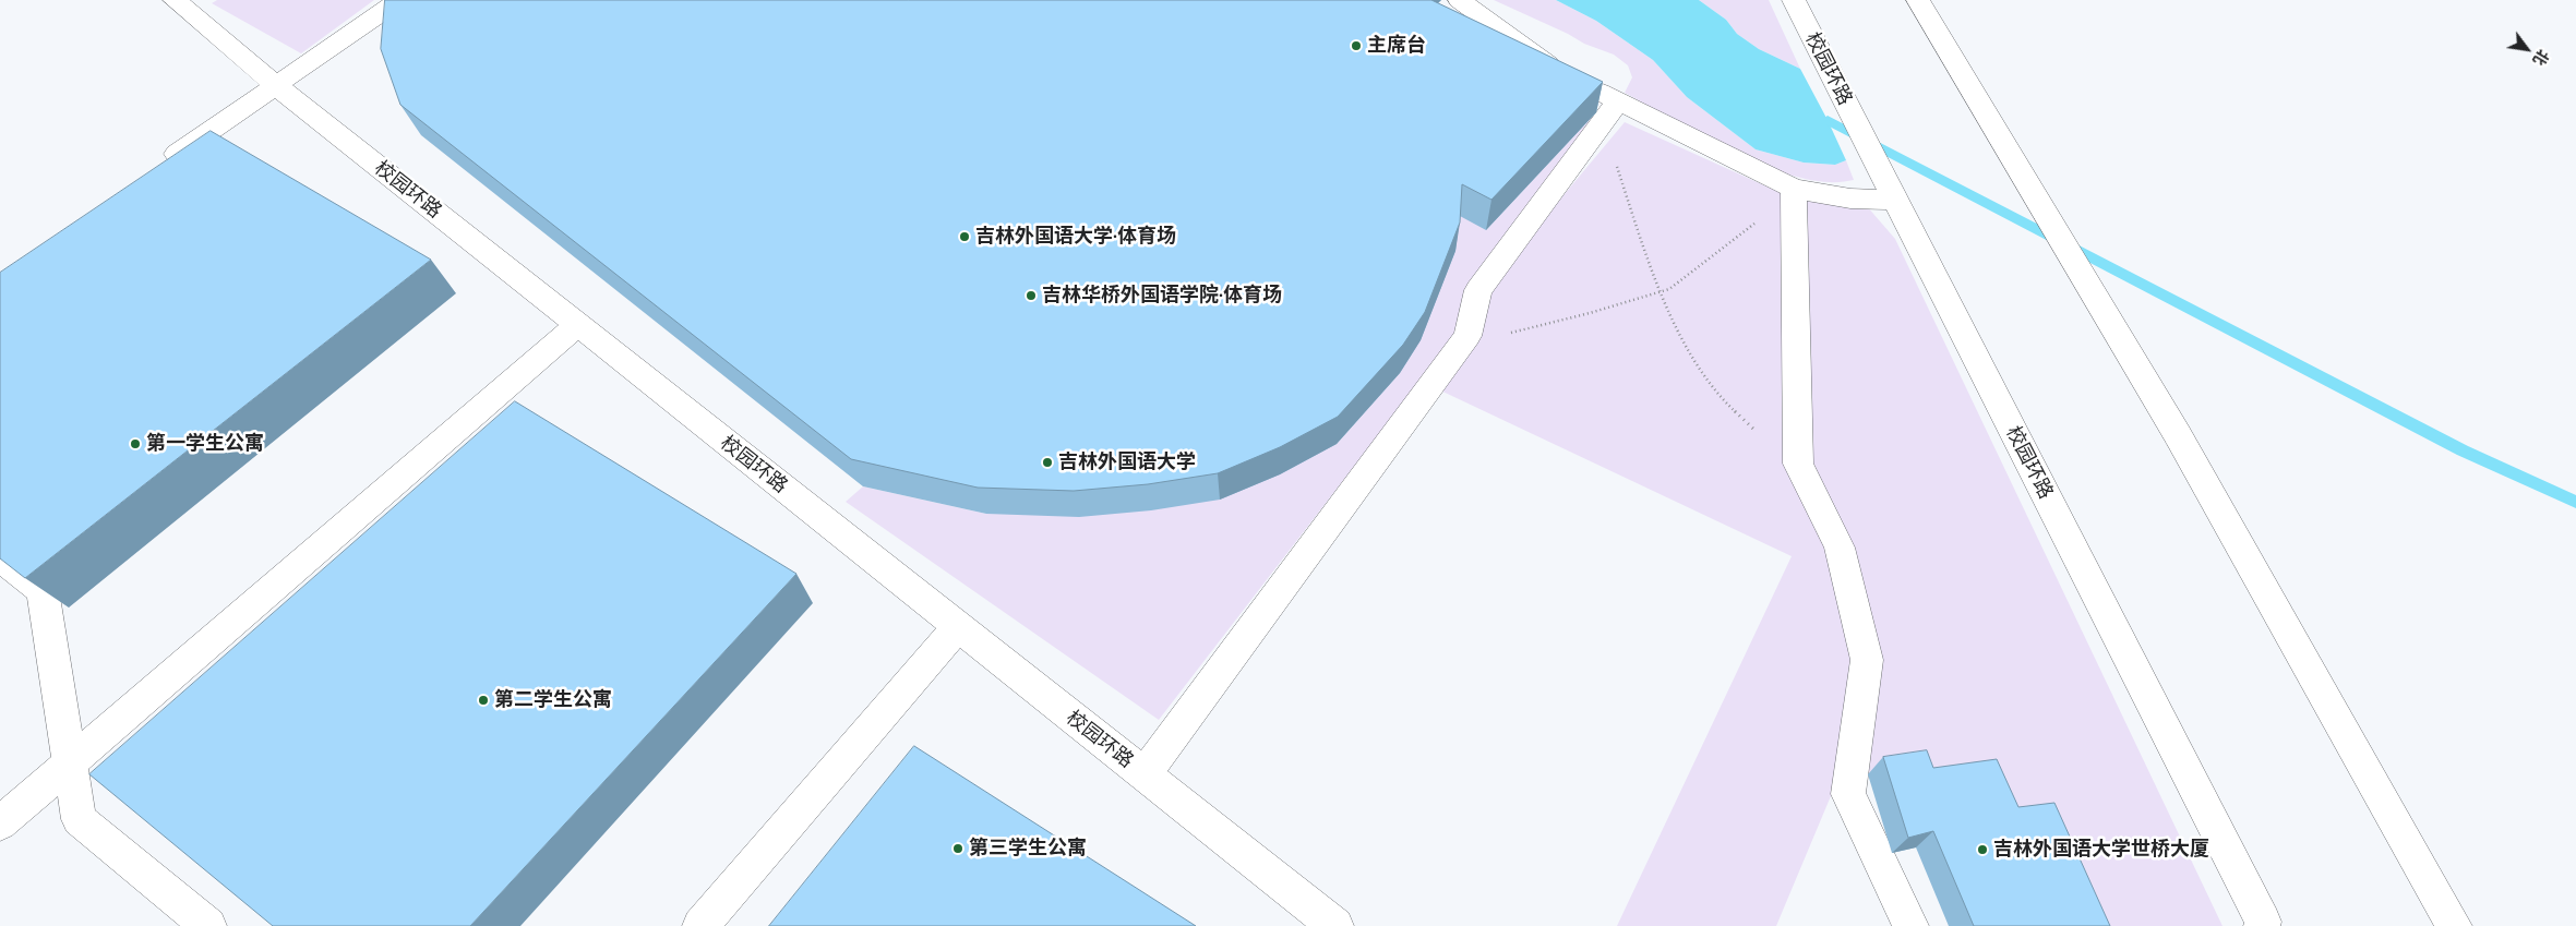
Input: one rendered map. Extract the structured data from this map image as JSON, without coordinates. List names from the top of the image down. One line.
{"streets":{"street":["校园环路"]},"places":["主席台","吉林外国语大学·体育场","吉林华桥外国语学院·体育场","第一学生公寓","吉林外国语大学","第二学生公寓","第三学生公寓","吉林外国语大学世桥大厦"],"north":"bottom right"}
